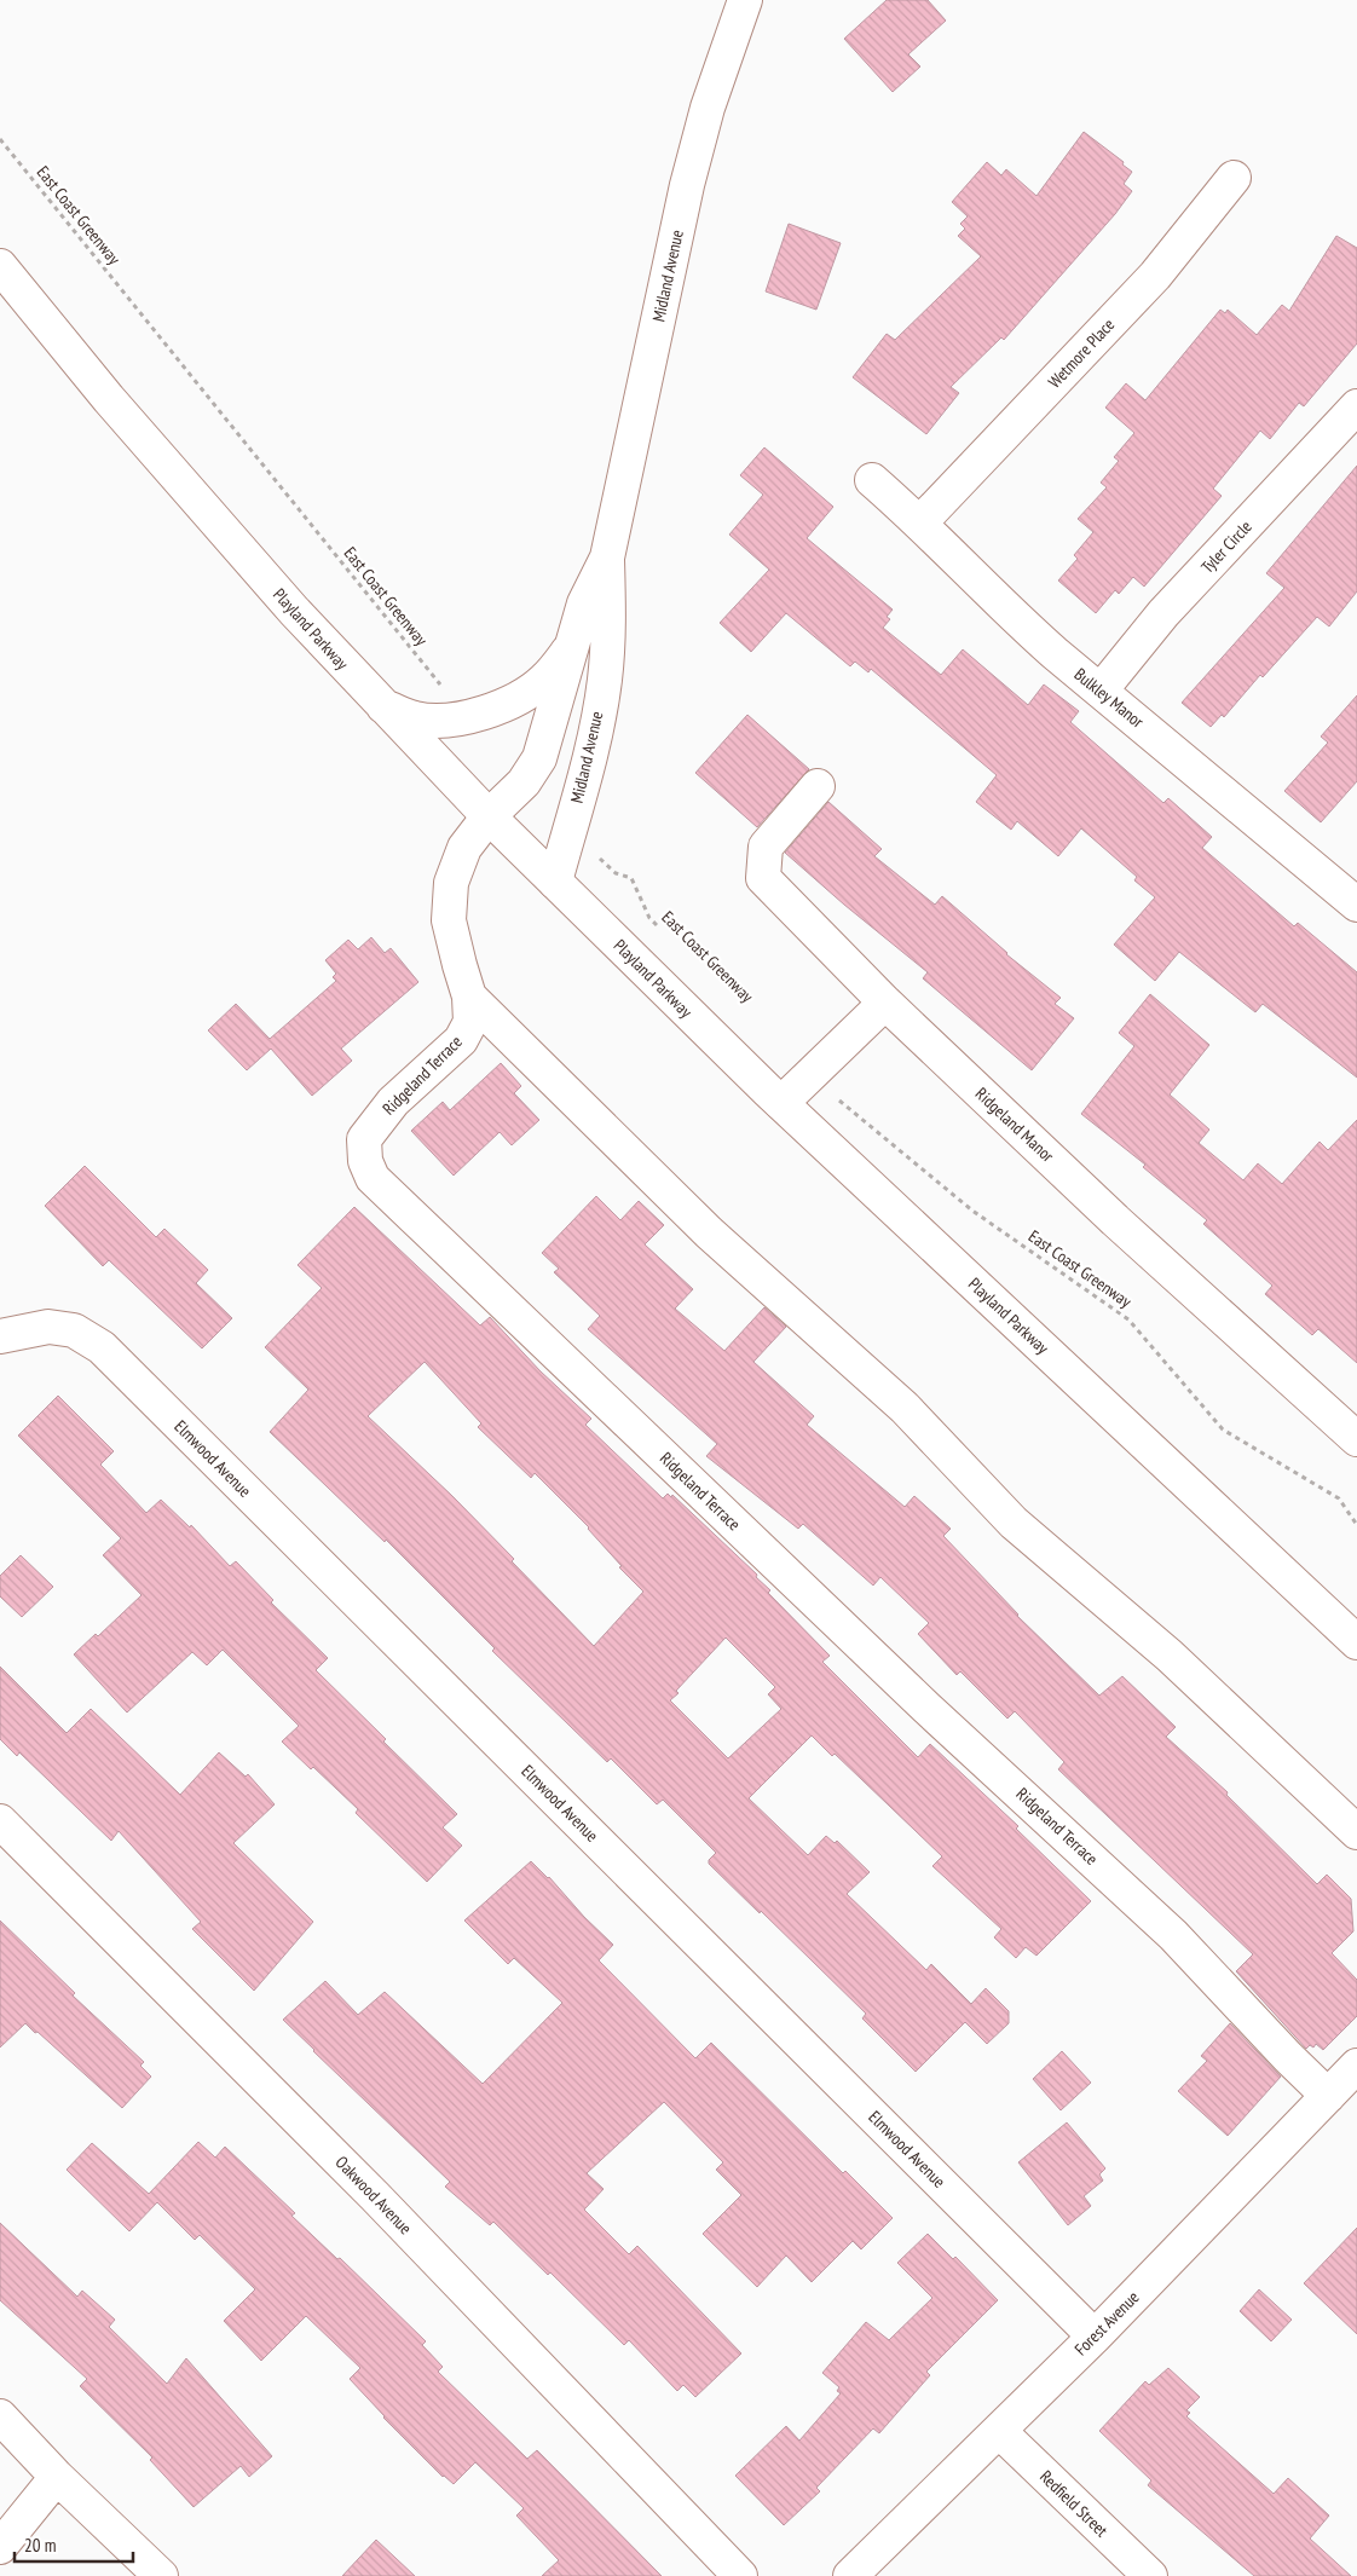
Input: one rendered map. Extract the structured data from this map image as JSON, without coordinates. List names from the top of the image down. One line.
{"streets":{"street":["Midland Avenue","Wetmore Place","Tyler Circle","Playland Parkway","Bulkley Manor","Ridgeland Terrace","Ridgeland Manor","Elmwood Avenue","Oakwood Avenue","Forest Avenue","Redfield Street"],"path":["East Coast Greenway"]},"crossings":[["East Coast Greenway","Midland Avenue"],["Midland Avenue","Playland Parkway"],["Midland Avenue","Ridgeland Terrace"],["Wetmore Place","Bulkley Manor"],["Tyler Circle","Bulkley Manor"],["Playland Parkway","Ridgeland Terrace"],["Ridgeland Terrace","Forest Avenue"],["Elmwood Avenue","Forest Avenue"],["Forest Avenue","Redfield Street"]],"scale_bar":"20 m"}
